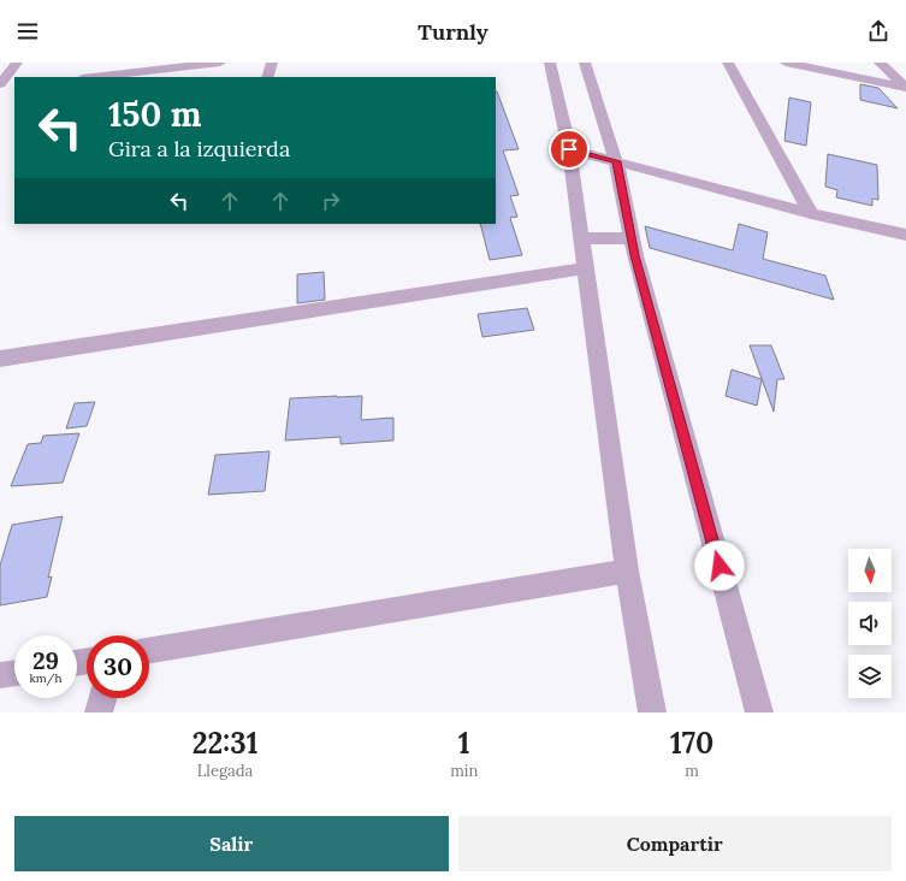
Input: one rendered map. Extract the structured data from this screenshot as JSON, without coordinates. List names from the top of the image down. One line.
{"north":"bottom","page":{"header":"Turnly","turn":["150 m","Gira a la izquierda"],"speed":"29 km/h","limit":"30","eta":["22:31","Llegada","1","min","170","m"],"buttons":["Salir","Compartir"]}}
